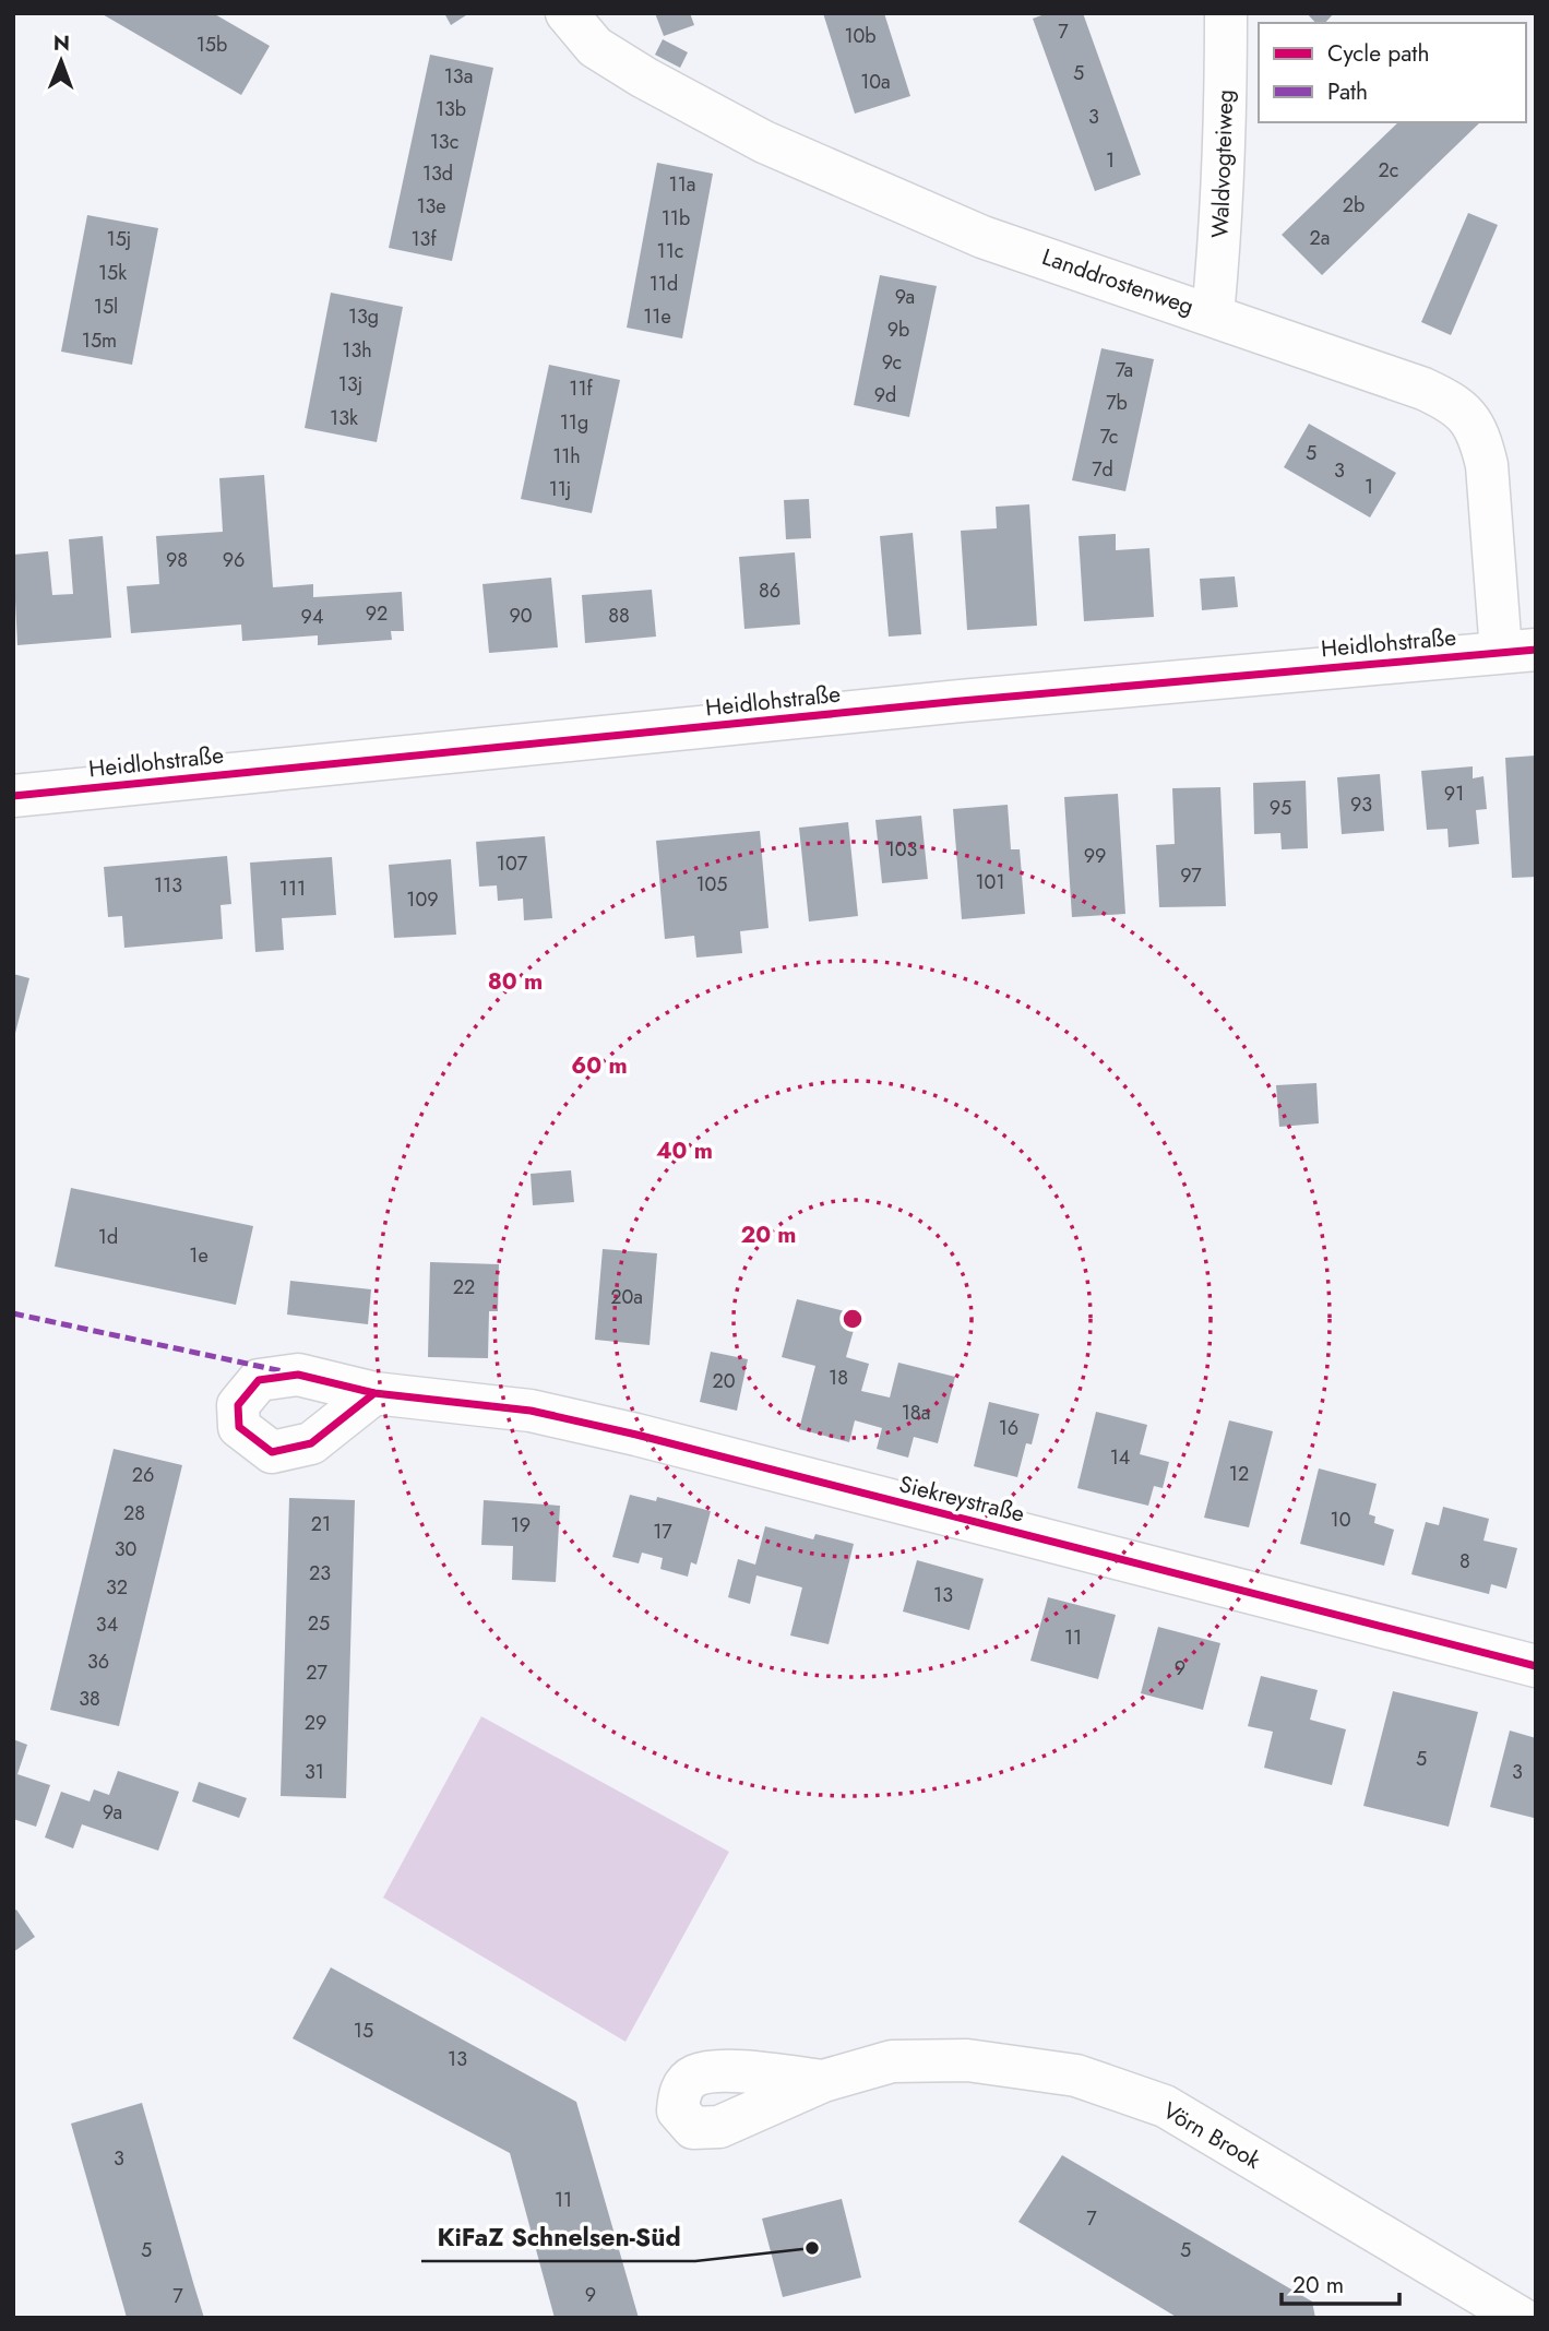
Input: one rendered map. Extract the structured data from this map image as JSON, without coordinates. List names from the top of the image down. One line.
{"streets":{"street":["Waldvogteiweg","Landdrostenweg","Heidlohstraße","Siekreystraße","Vörn Brook"]},"crossings":[["Waldvogteiweg","Landdrostenweg"],["Landdrostenweg","Heidlohstraße"]],"places":["KiFaZ Schnelsen-Süd"],"house_numbers":["7","10b","15b","5","13a","10a","13b","3","13c","1","2c","13d","11a","2b","13e","11b","2a","15j","13f","11c","15k","11d","9a","15l","13g","11e","9b","15m","13h","9c","7a","13j","11f","9d","7b","13k","11g","7c","5","11h","7d","3","1","11j","98","96","86","92","90","88","94","91","93","95","103","99","107","97","101","105","113","111","109","1d","1e","22","20a","18","20","18a","16","14","12","26","28","10","21","19","17","30","8","23","32","13","25","34","11","36","9","27","38","29","5","31","3","9a","15","13","3","11","7","5","5","9","7"],"legend":["Cycle path","Path"],"scale_bar":"20 m","north":"top","rings":["80 m","60 m","40 m","20 m"]}
